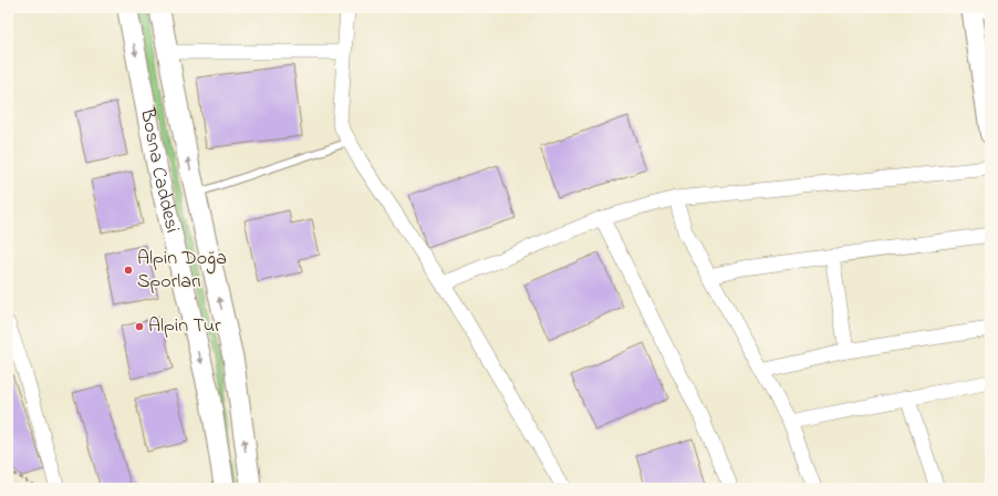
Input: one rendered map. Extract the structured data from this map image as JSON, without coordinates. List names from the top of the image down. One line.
{"streets":{"main road":["Bosna Caddesi"]},"places":["Alpin Doğa Sporları","Alpin Tur"]}
